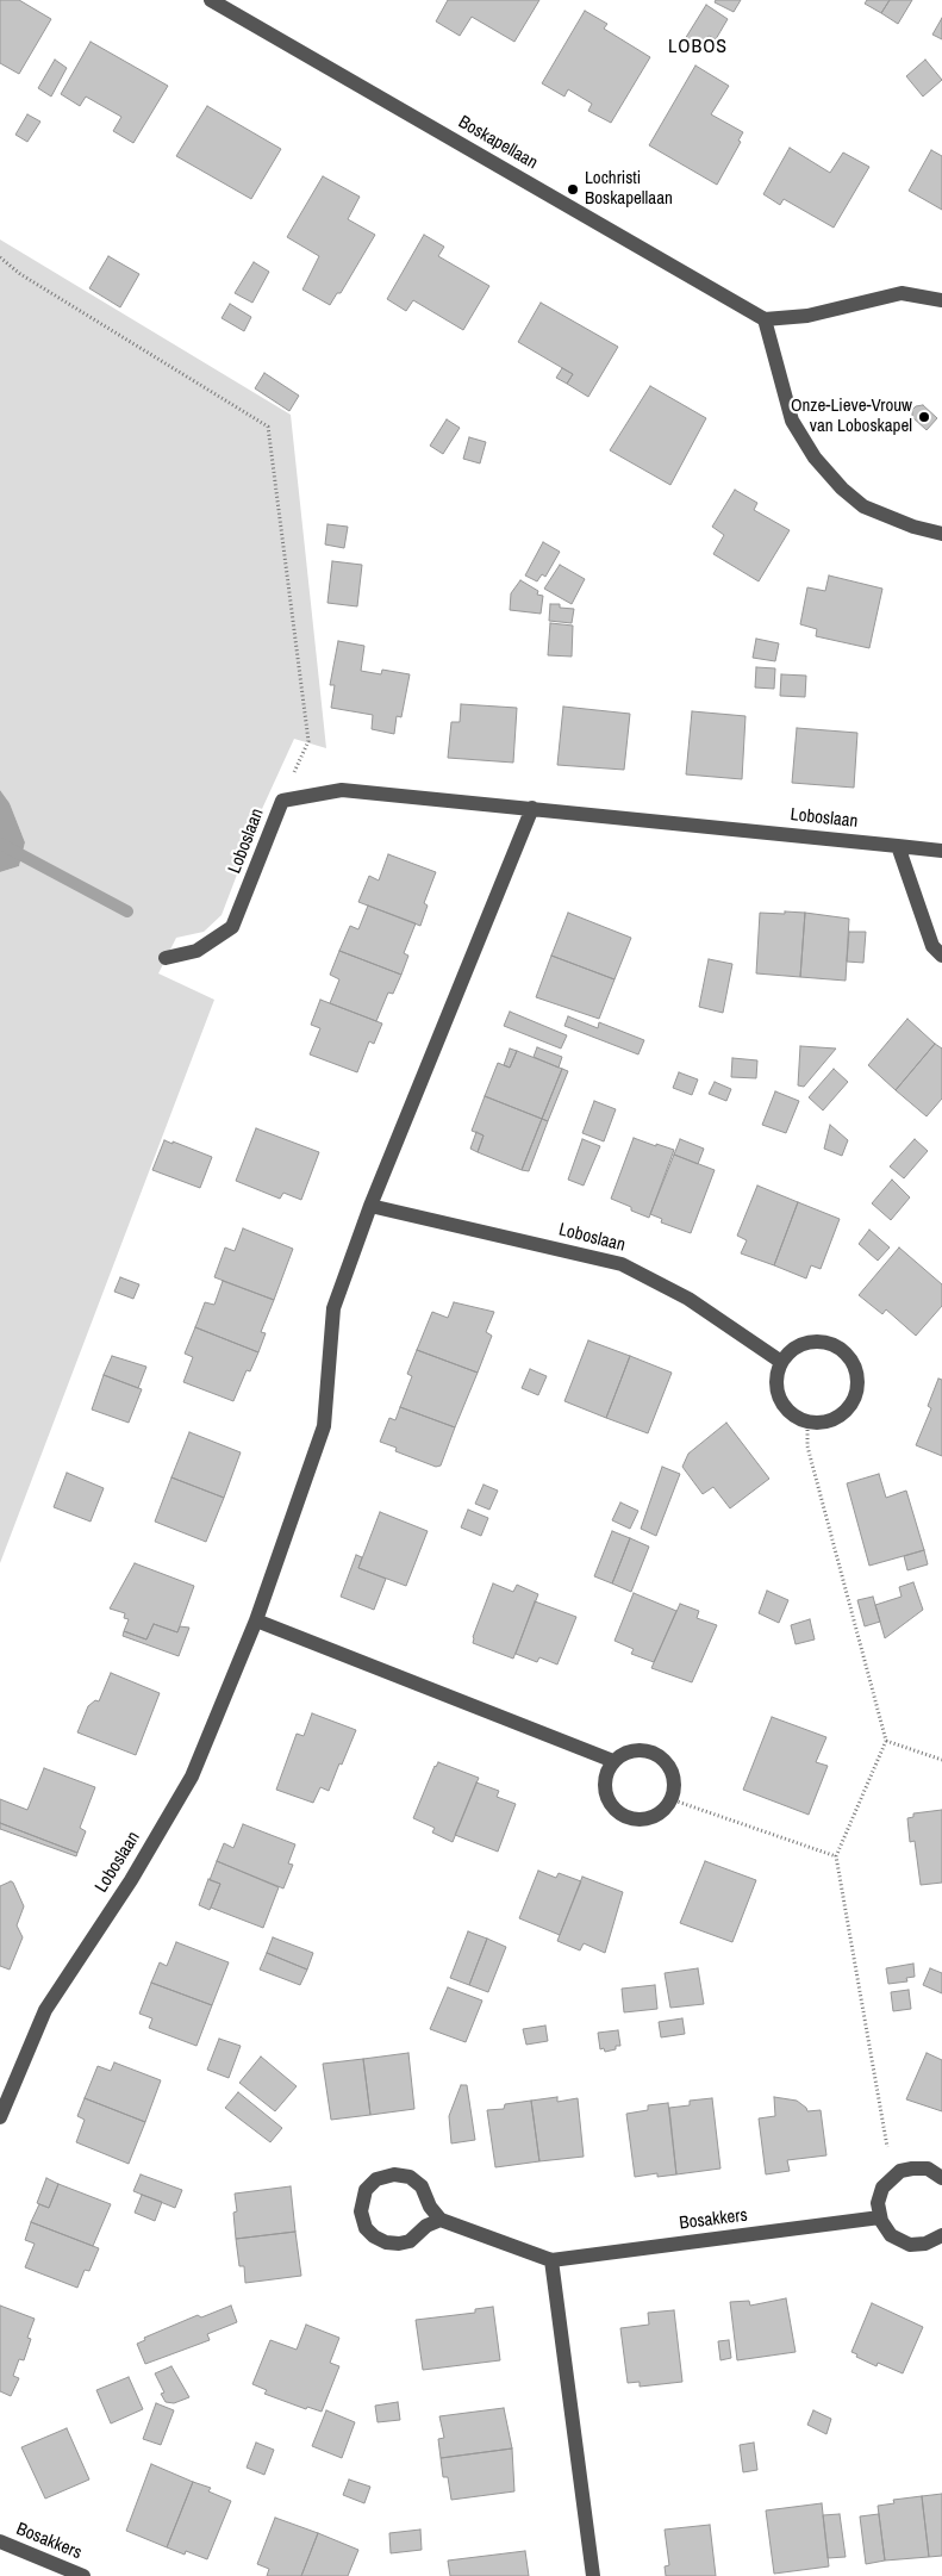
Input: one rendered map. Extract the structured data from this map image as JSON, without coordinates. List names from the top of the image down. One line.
{"streets":{"street":["Boskapellaan","Loboslaan","Bosakkers"]},"districts":["LOBOS"],"places":["Lochristi Boskapellaan","Onze-Lieve-Vrouw van Loboskapel"]}
